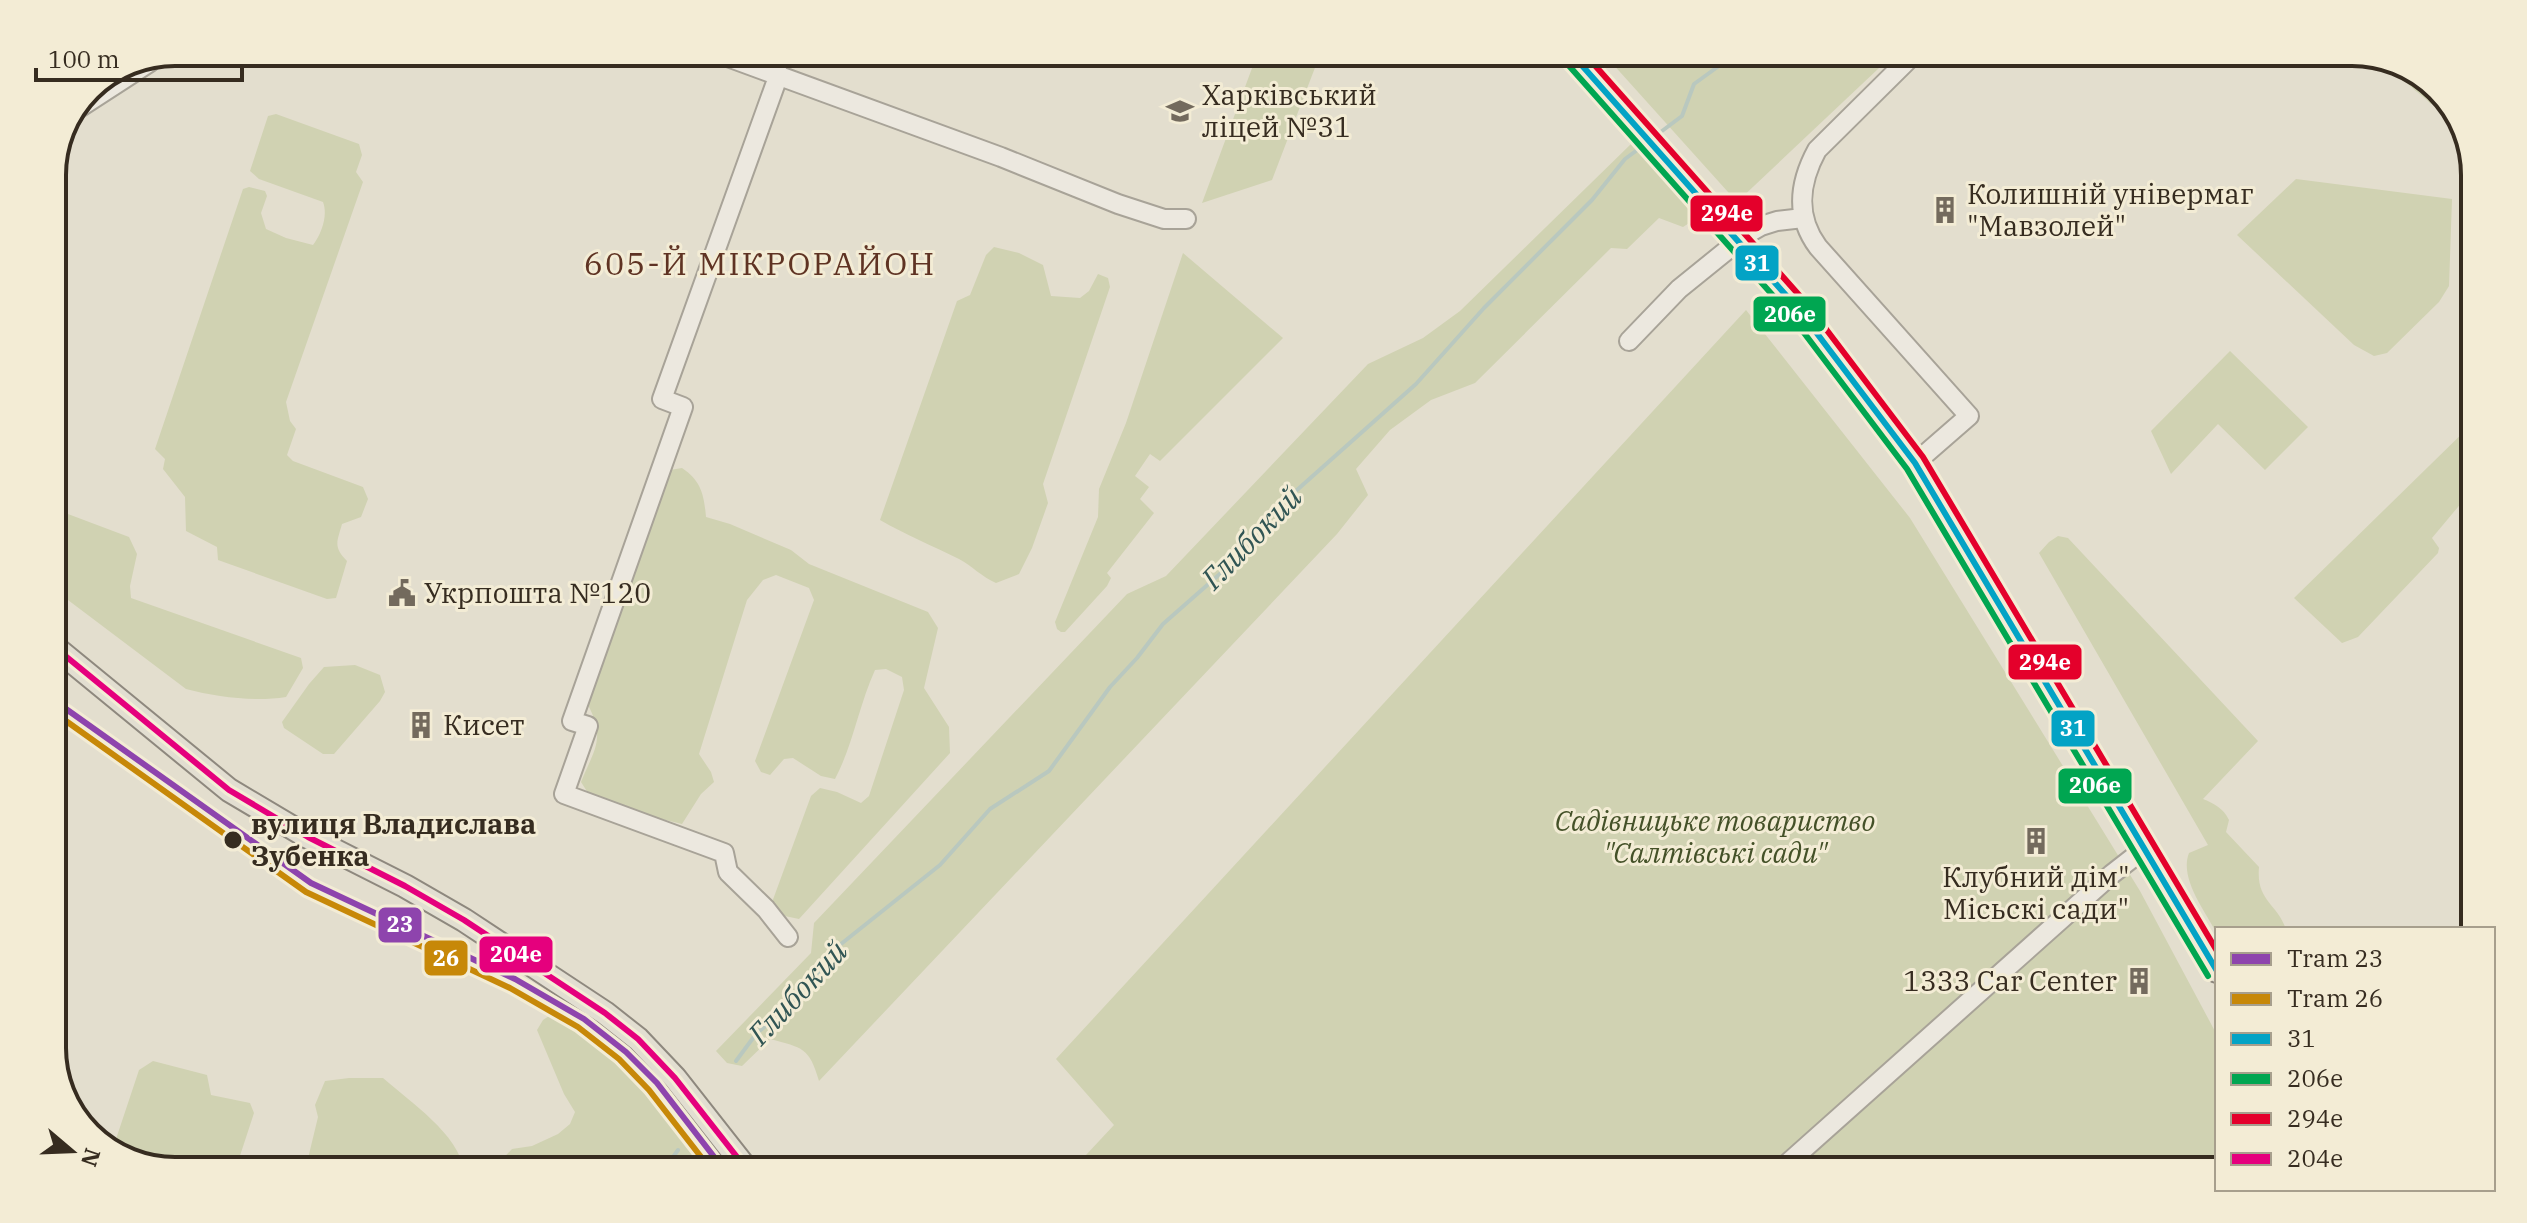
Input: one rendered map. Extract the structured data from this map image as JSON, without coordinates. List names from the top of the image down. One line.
{"districts":["605-Й МІКРОРАЙОН"],"water":["Глибокий"],"parks":["Садівницьке товариство \"Салтівські сади\""],"places":{"school or university":["Харківський ліцей №31"],"building":["Колишній універмаг \"Мавзолей\"","Кисет","Клубний дім\" Місьскі сади\"","1333 Car Center"],"public building":["Укрпошта №120"],"other":["вулиця Владислава Зубенка"]},"lines":["transit line 31","transit line 206е","transit line 294е","transit line 204е","tram line 23","tram line 26"],"legend":["Tram 23","Tram 26","31","206е","294е","204е"],"scale_bar":"100 m","north":"right"}
